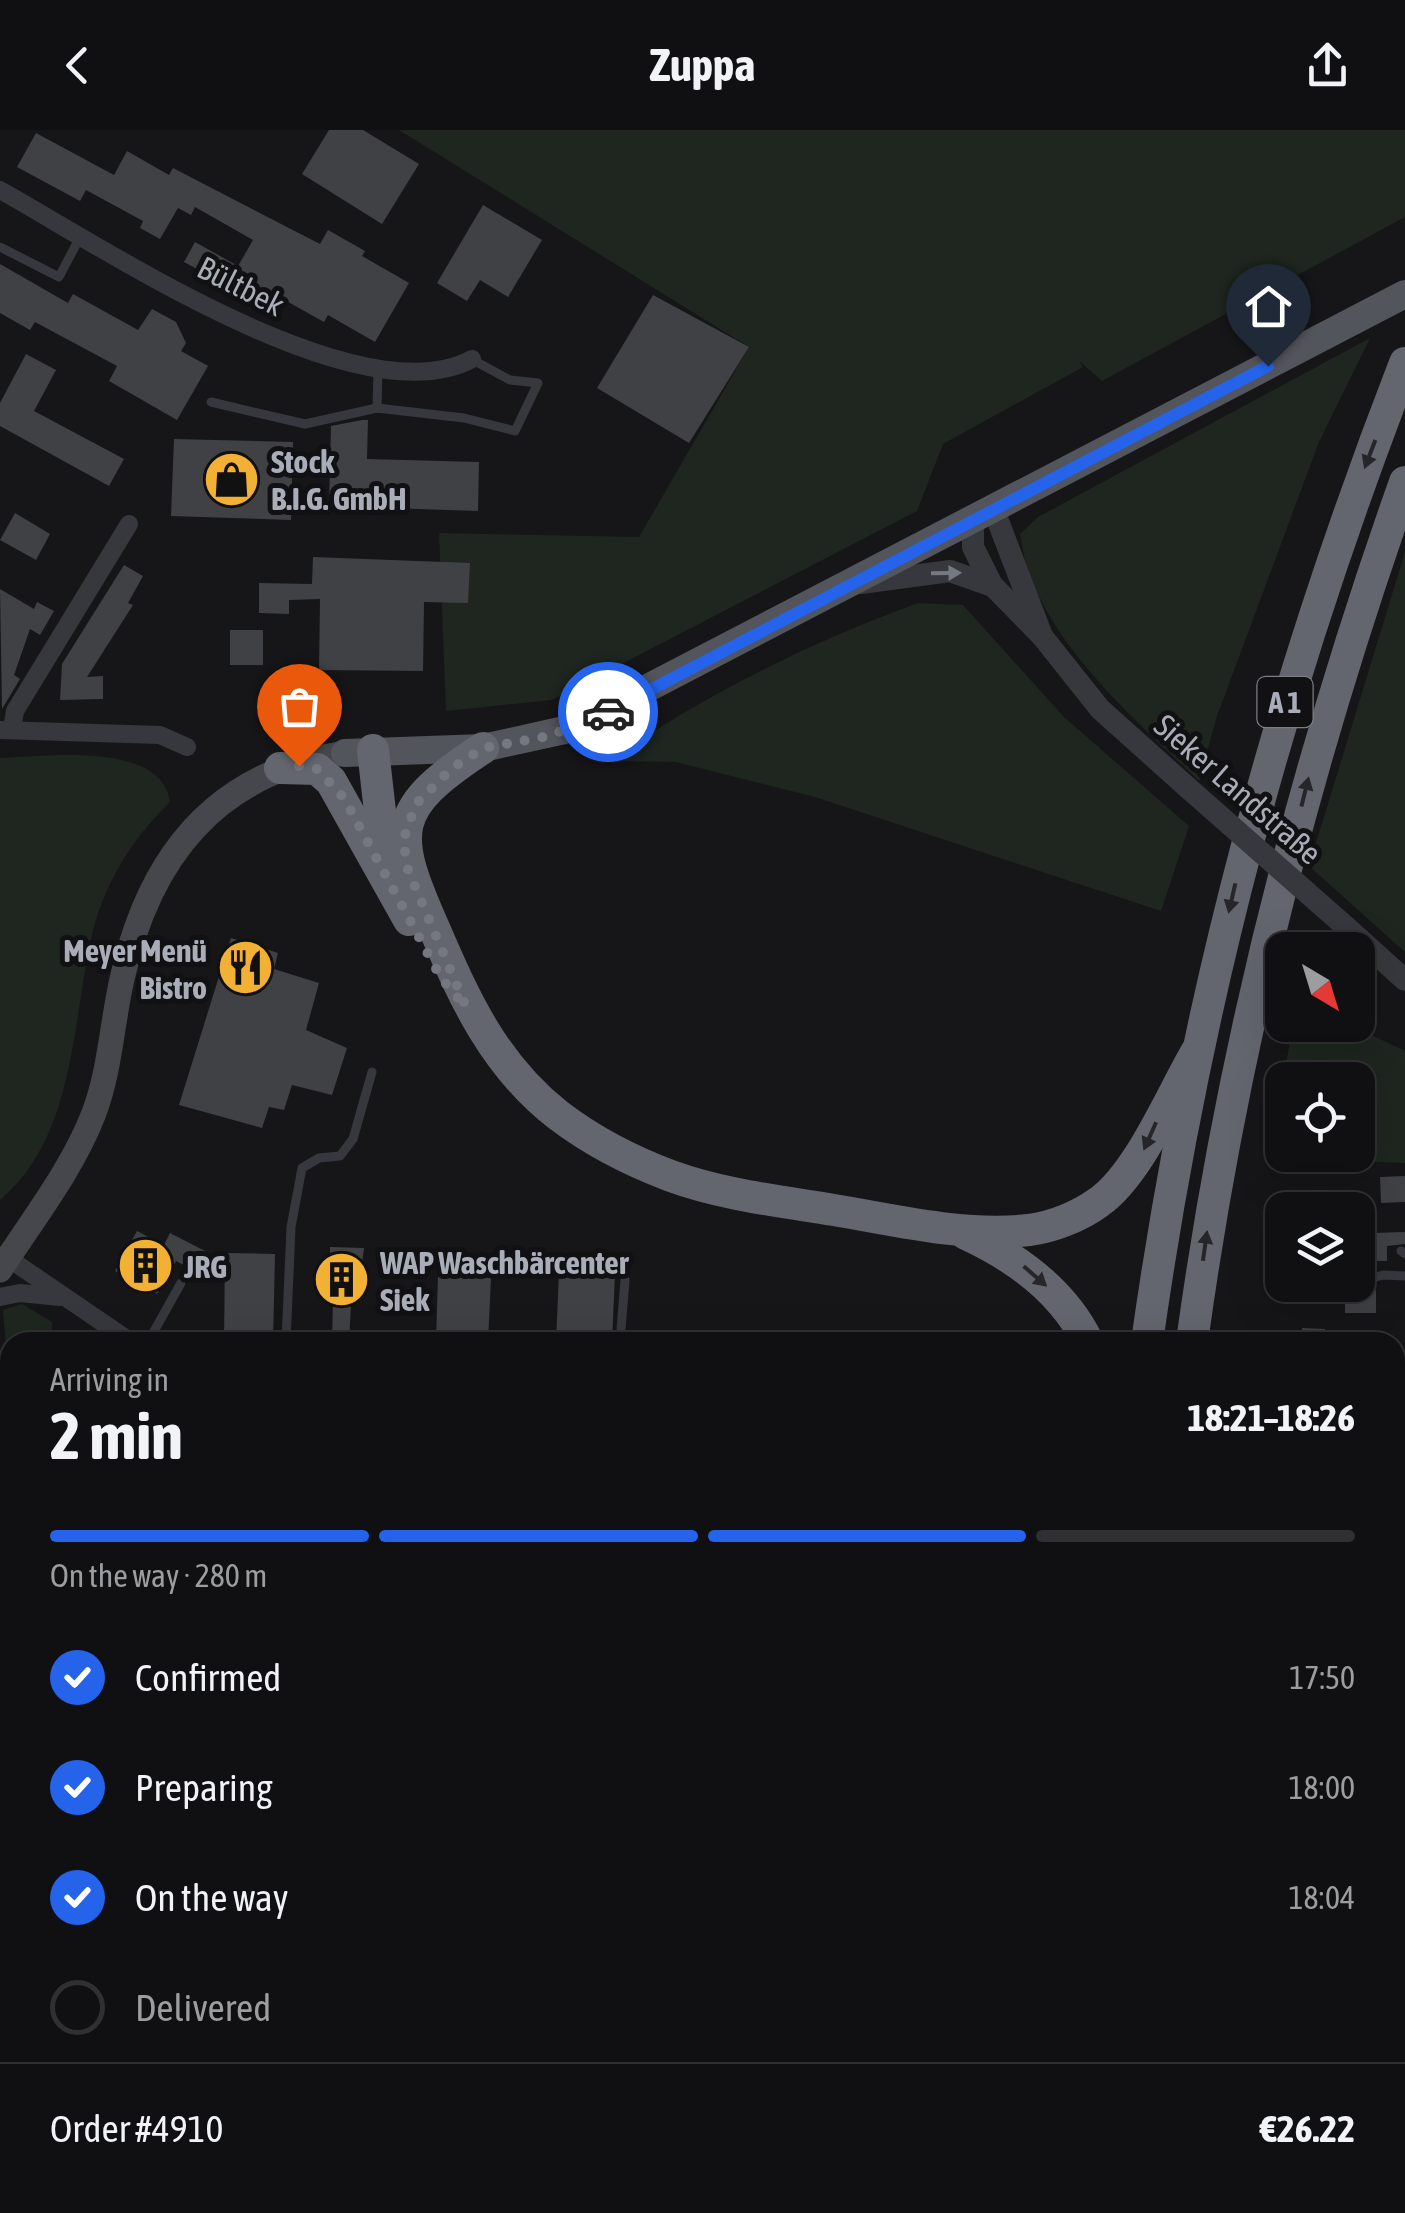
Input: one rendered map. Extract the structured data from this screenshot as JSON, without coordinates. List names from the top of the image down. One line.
{"streets":{"highway":["A 1"],"street":["Bültbek","Sieker Landstraße"]},"places":{"shop":["Stock B.I.G. GmbH"],"restaurant":["Meyer Menü Bistro"],"building":["JRG","WAP Waschbärcenter Siek"]},"north":"bottom right","page":{"header":"Zuppa","heading":["2 min","Arriving in","18:21–18:26"],"panel":["Order #4910","€26.22"],"bar":"On the way · 280 m","list":[["Confirmed","17:50"],["Preparing","18:00"],["On the way","18:04"],"Delivered"]}}
